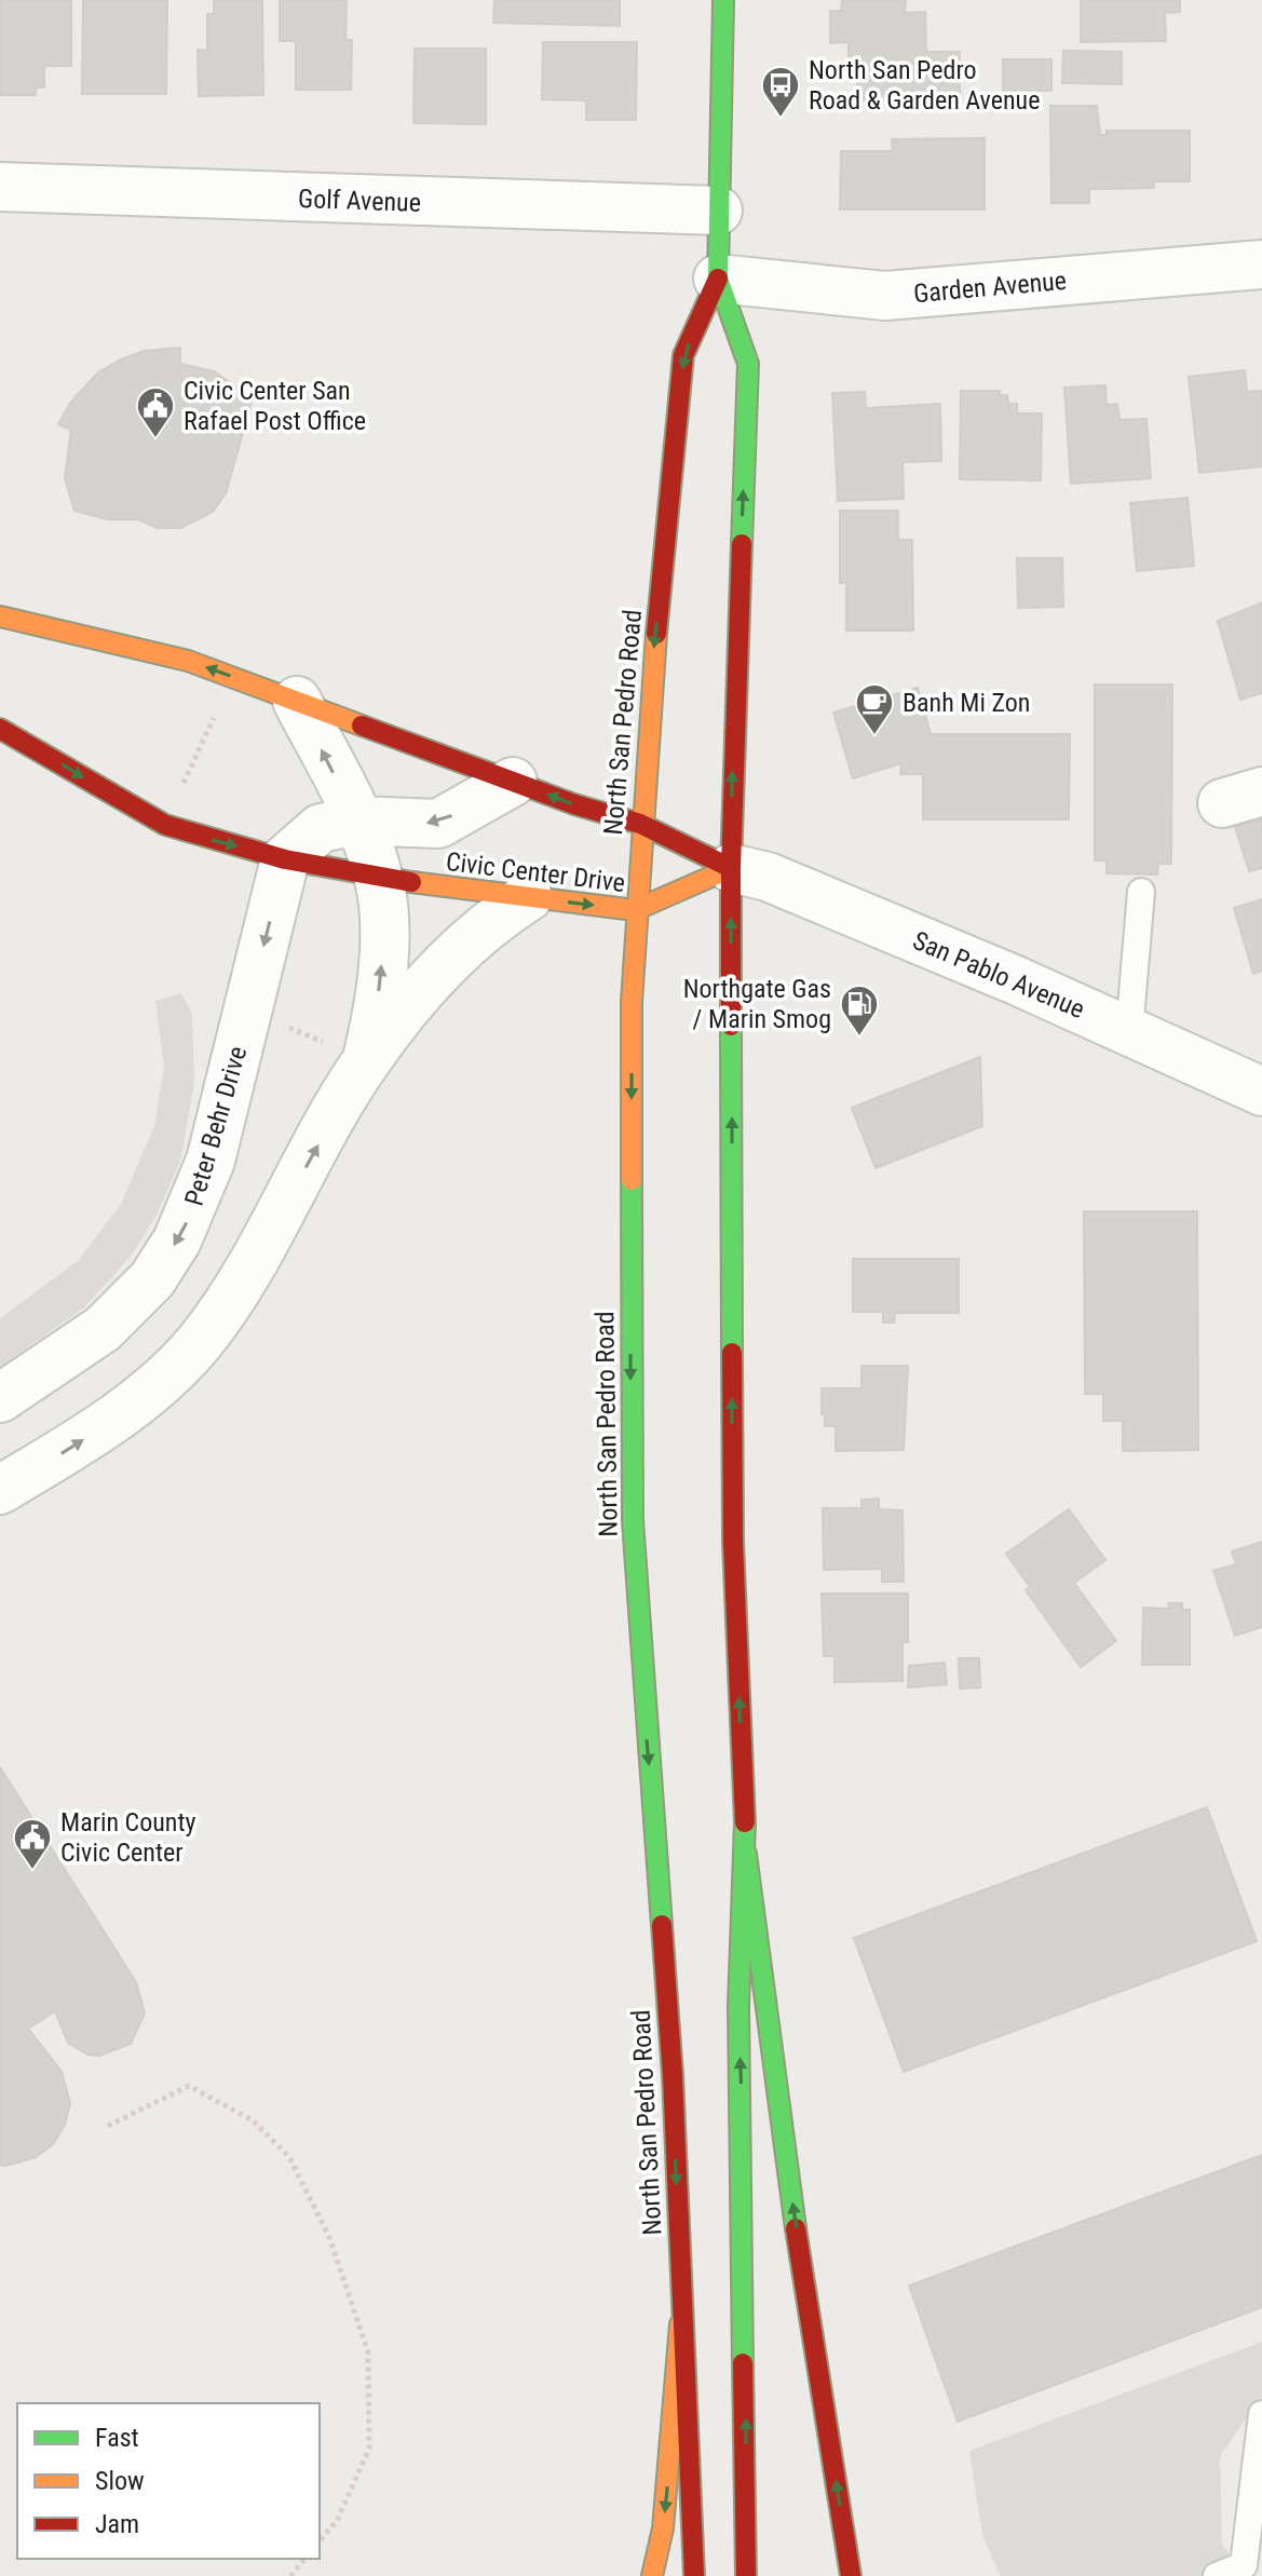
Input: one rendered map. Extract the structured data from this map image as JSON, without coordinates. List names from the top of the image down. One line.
{"streets":{"main road":["North San Pedro Road","Civic Center Drive"],"street":["Golf Avenue","Garden Avenue","San Pablo Avenue","Peter Behr Drive"]},"crossings":[["Golf Avenue","North San Pedro Road"],["Garden Avenue","North San Pedro Road"],["North San Pedro Road","Civic Center Drive"],["North San Pedro Road","San Pablo Avenue"],["Civic Center Drive","San Pablo Avenue"],["Civic Center Drive","Peter Behr Drive"]],"places":{"bus stop":["North San Pedro Road & Garden Avenue"],"public building":["Civic Center San Rafael Post Office","Marin County Civic Center"],"cafe":["Banh Mi Zon"],"fuel station":["Northgate Gas / Marin Smog"]},"legend":["Fast","Slow","Jam"]}
